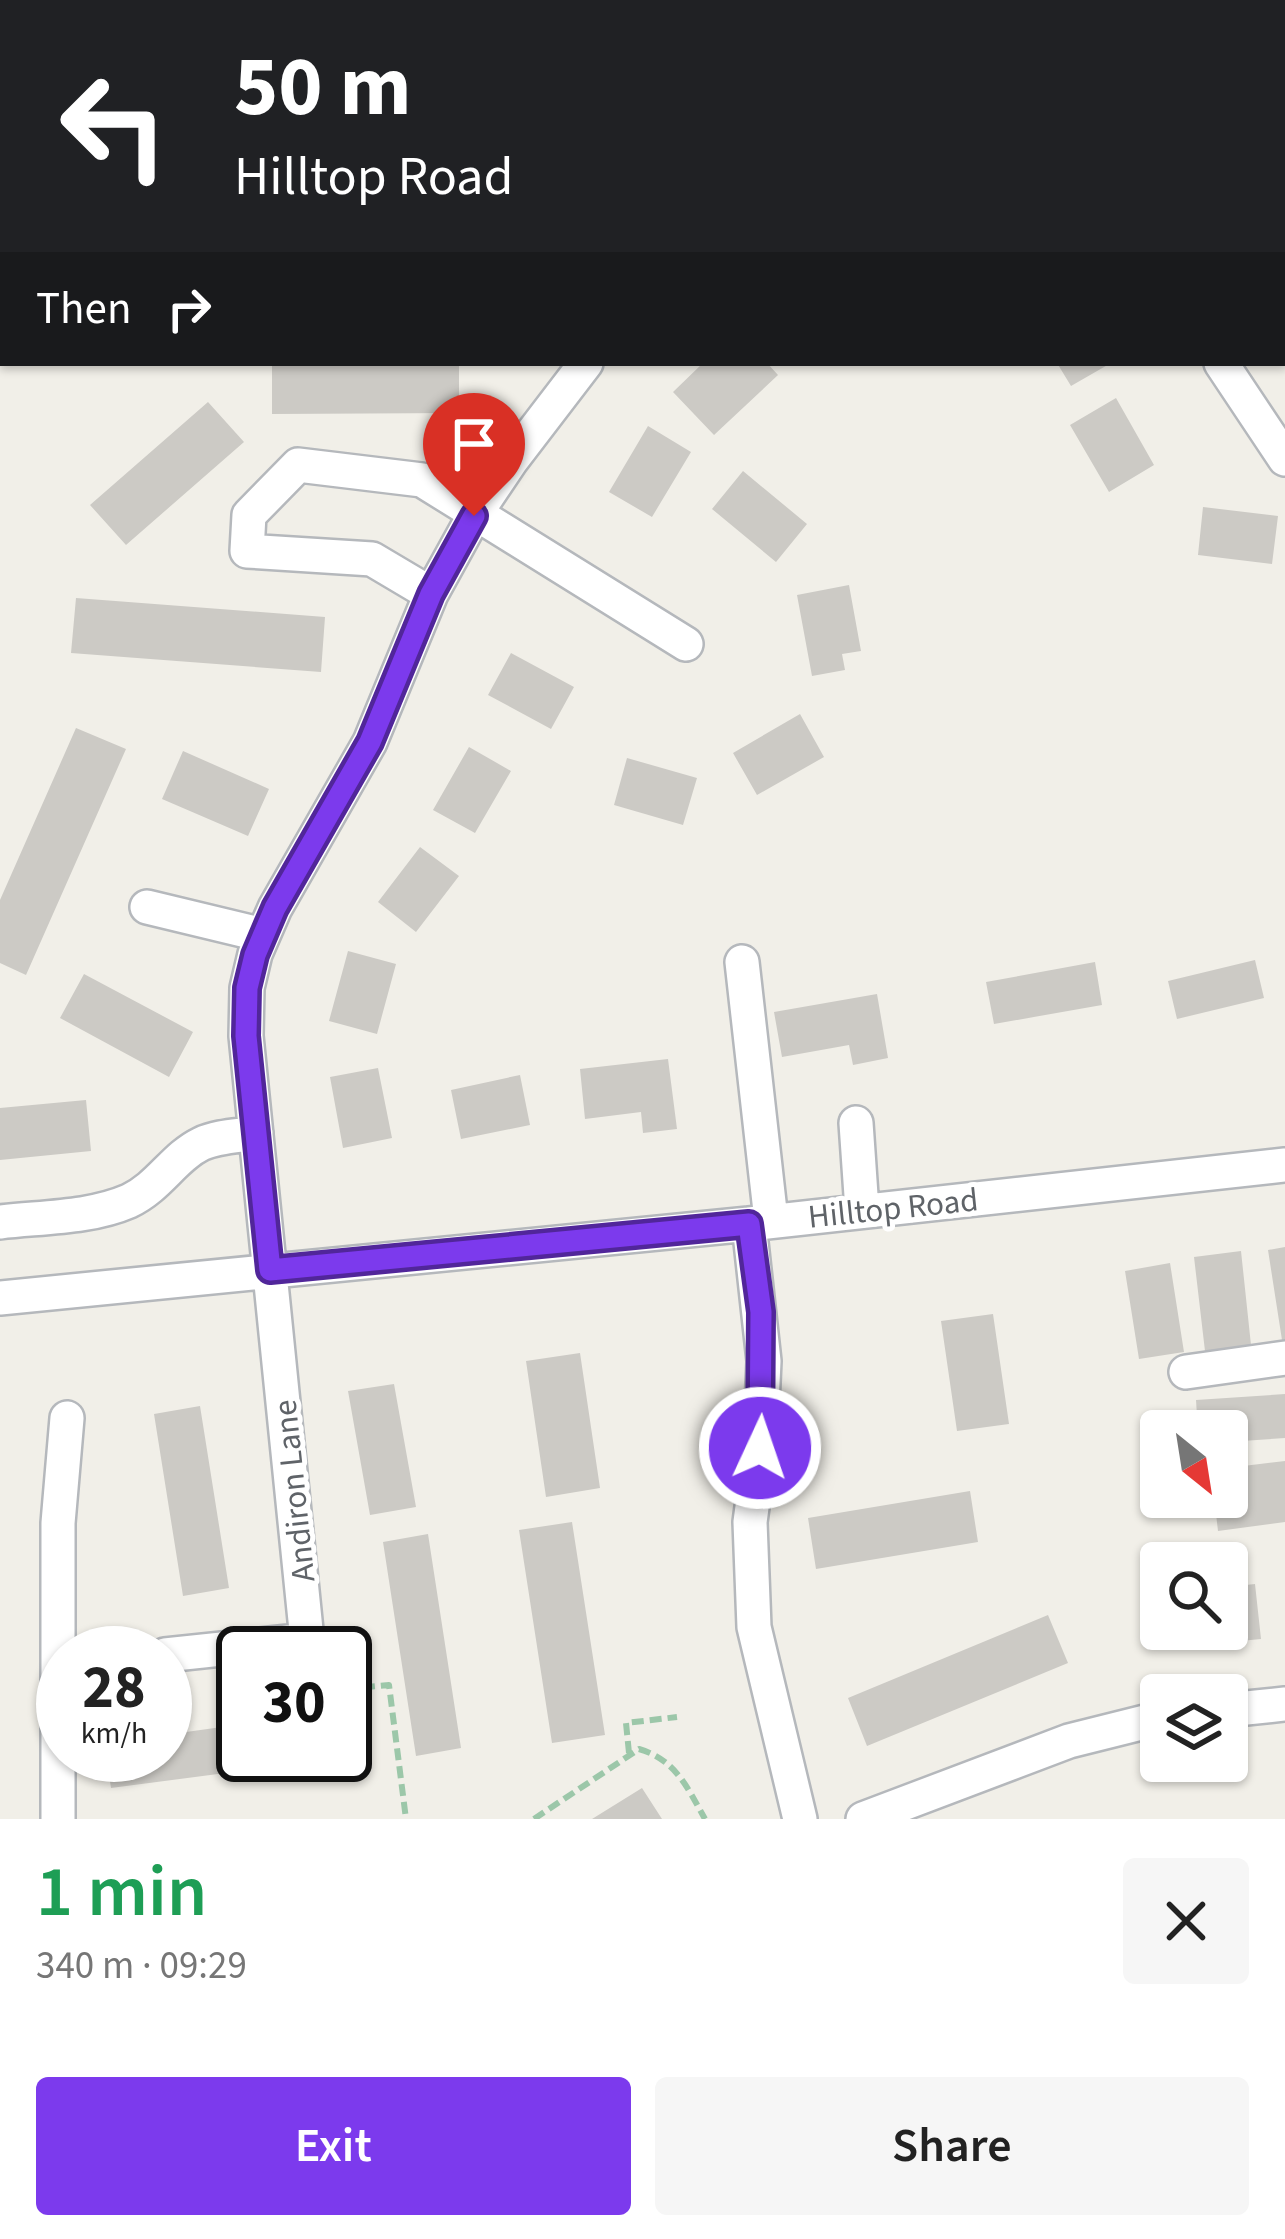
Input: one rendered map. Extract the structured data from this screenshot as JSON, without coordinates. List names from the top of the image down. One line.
{"streets":{"street":["Hilltop Road","Andiron Lane"]},"crossings":[["Hilltop Road","Andiron Lane"]],"north":"bottom right","page":{"turn":["50 m","Hilltop Road"],"then":"Then","speed":"28 km/h","limit":"30","heading":["1 min","340 m · 09:29"],"buttons":["Exit","Share"]}}
